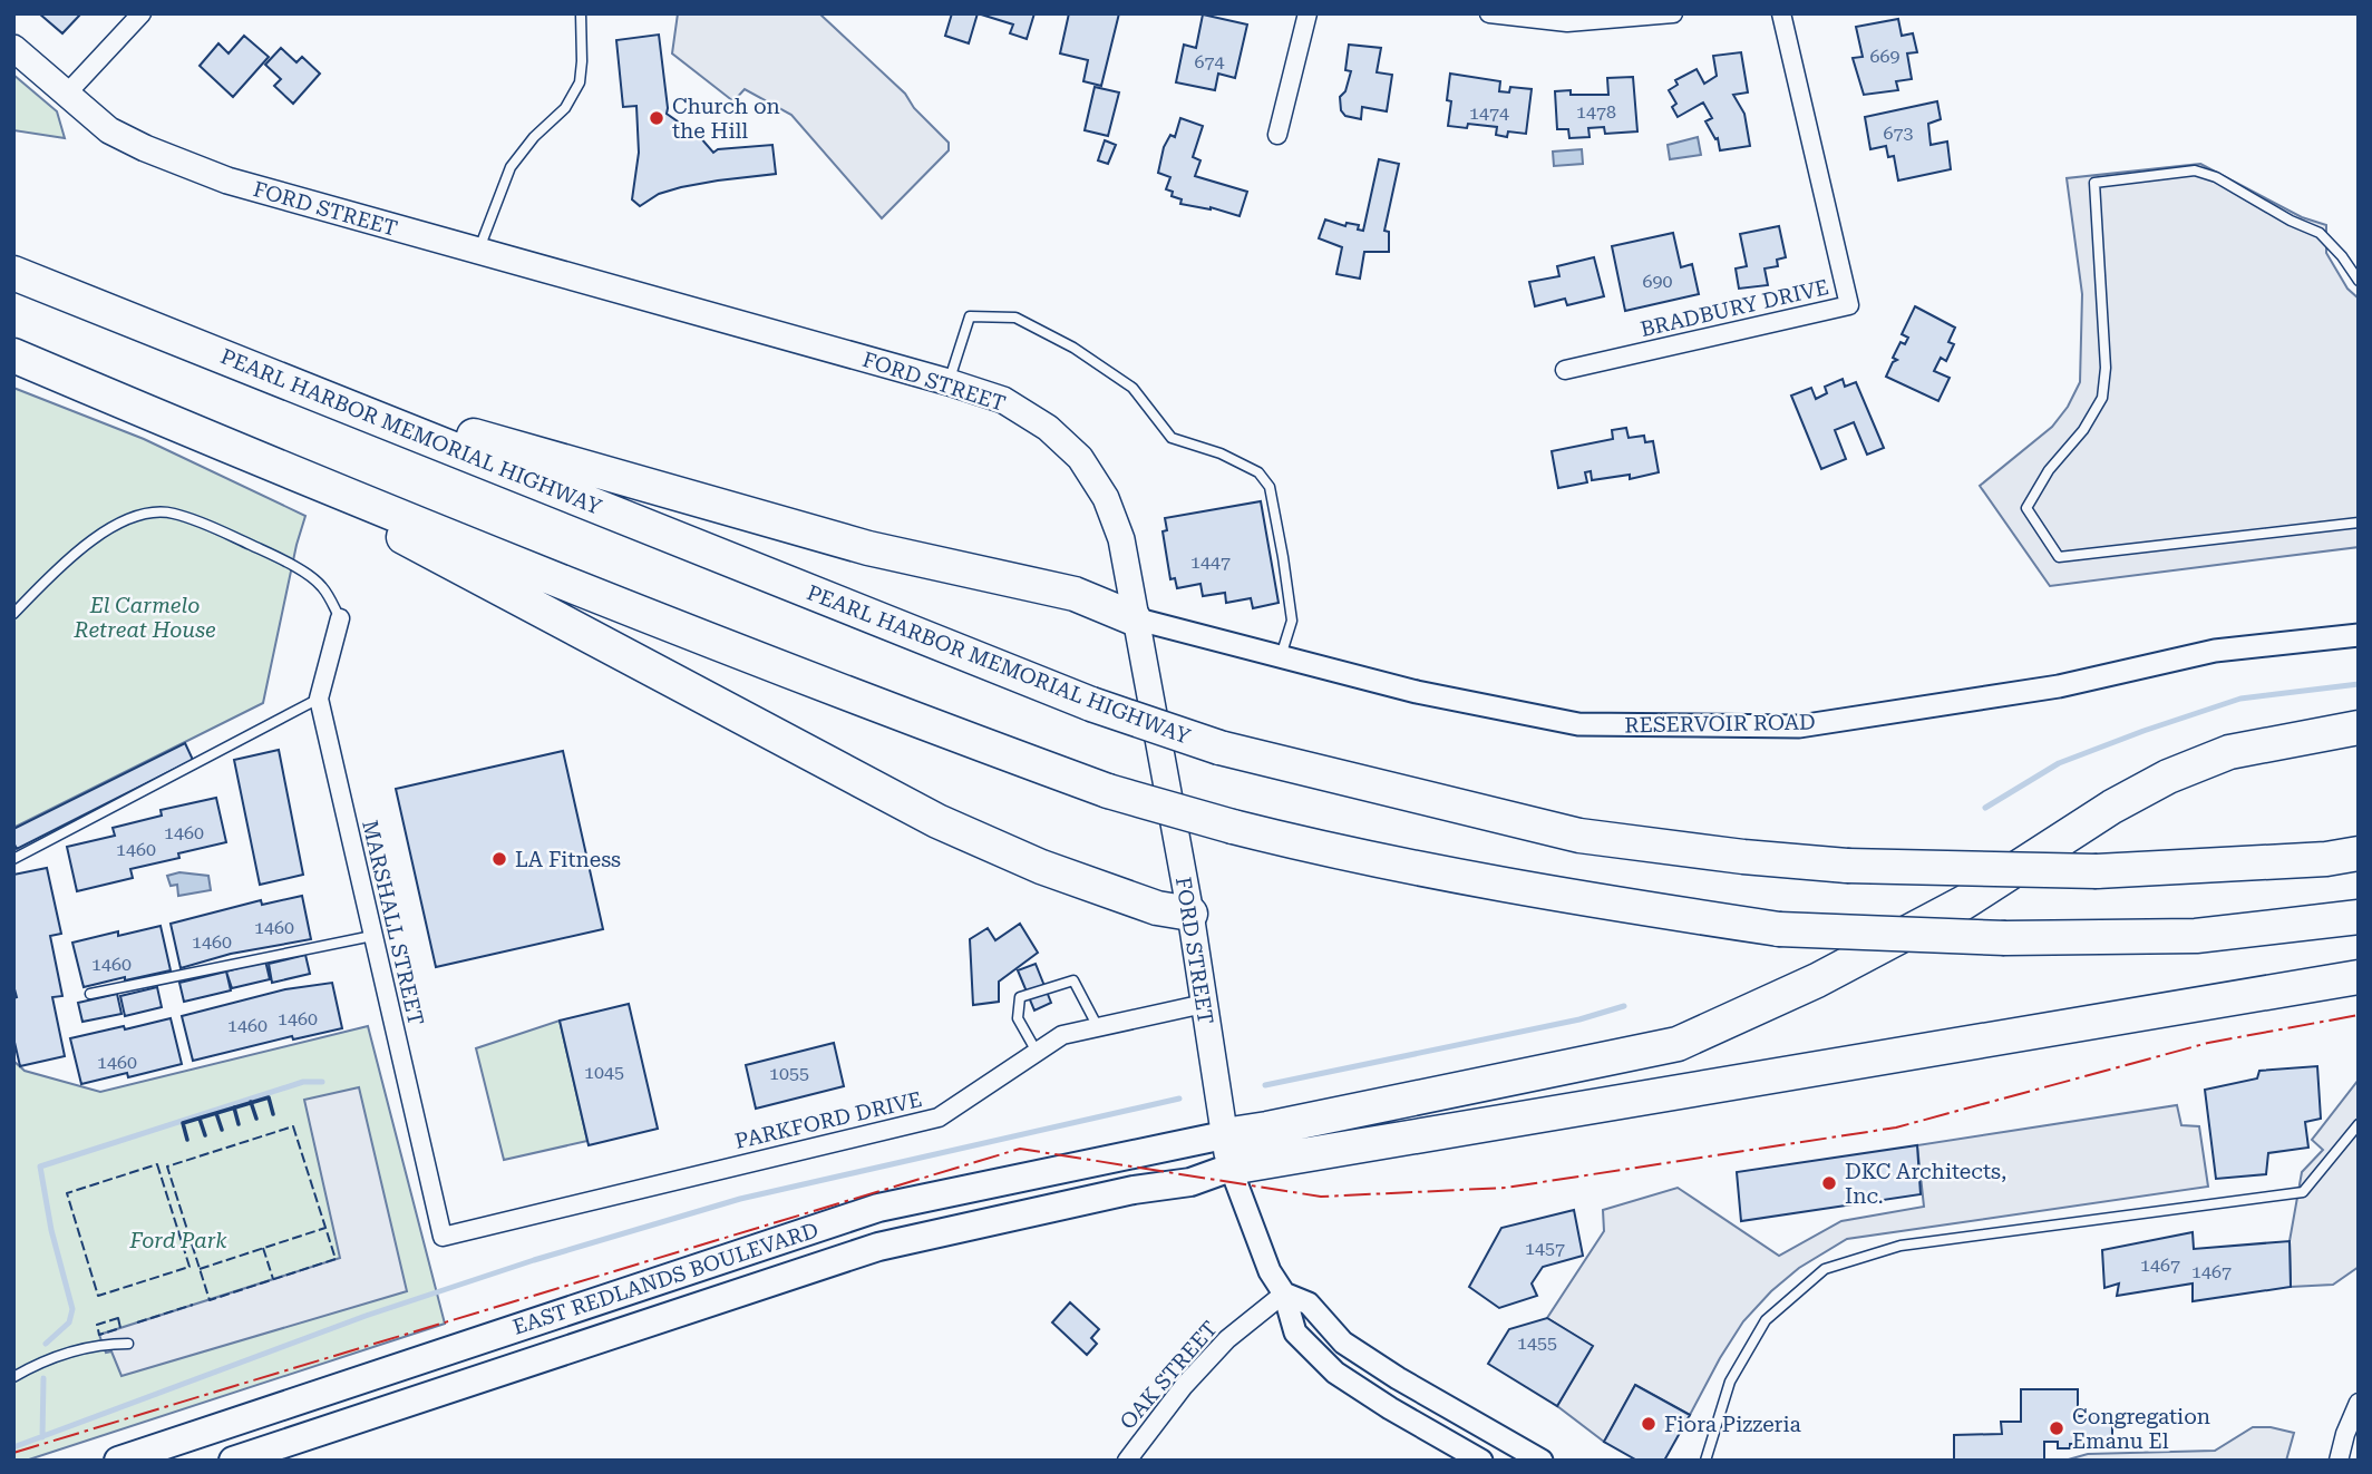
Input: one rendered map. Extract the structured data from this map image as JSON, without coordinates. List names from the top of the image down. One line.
{"streets":{"highway":["PEARL HARBOR MEMORIAL HIGHWAY"],"main road":["FORD STREET","EAST REDLANDS BOULEVARD"],"street":["BRADBURY DRIVE","RESERVOIR ROAD","MARSHALL STREET","PARKFORD DRIVE","OAK STREET"]},"crossings":[["FORD STREET","RESERVOIR ROAD"],["FORD STREET","PARKFORD DRIVE"],["FORD STREET","EAST REDLANDS BOULEVARD"],["FORD STREET","OAK STREET"],["MARSHALL STREET","PARKFORD DRIVE"]],"parks":["El Carmelo Retreat House","Ford Park"],"places":["Church on the Hill","LA Fitness","DKC Architects, Inc.","Fiora Pizzeria","Congregation Emanu El"],"house_numbers":["669","674","1478","1474","673","690","1447","1460","1460","1460","1460","1460","1460","1460","1460","1045","1055","1457","1467","1467","1455"]}
